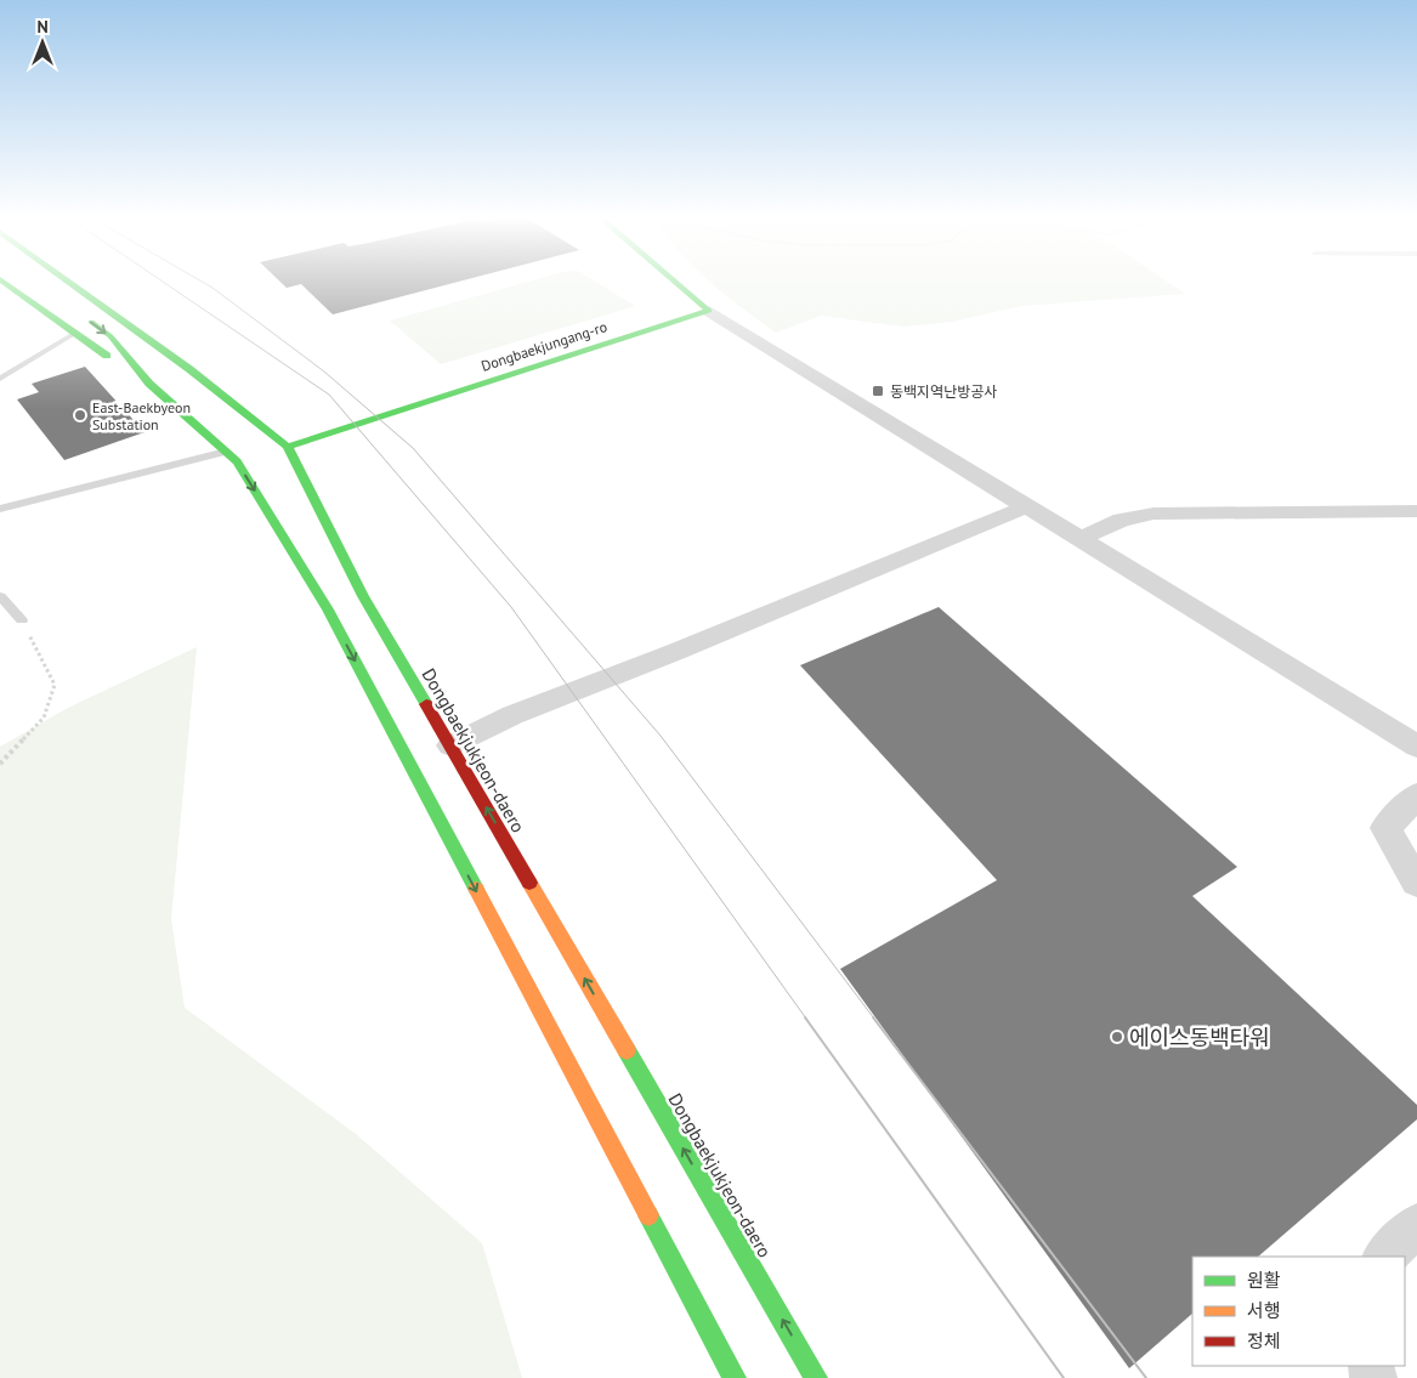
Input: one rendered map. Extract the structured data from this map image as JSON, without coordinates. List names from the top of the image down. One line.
{"streets":{"main road":["Dongbaekjungang-ro","Dongbaekjukjeon-daero"]},"crossings":[["Dongbaekjungang-ro","Dongbaekjukjeon-daero"]],"places":{"transit":["동백지역난방공사"],"other":["East-Baekbyeon Substation","에이스동백타워"]},"legend":["원활","서행","정체"],"north":"top"}
